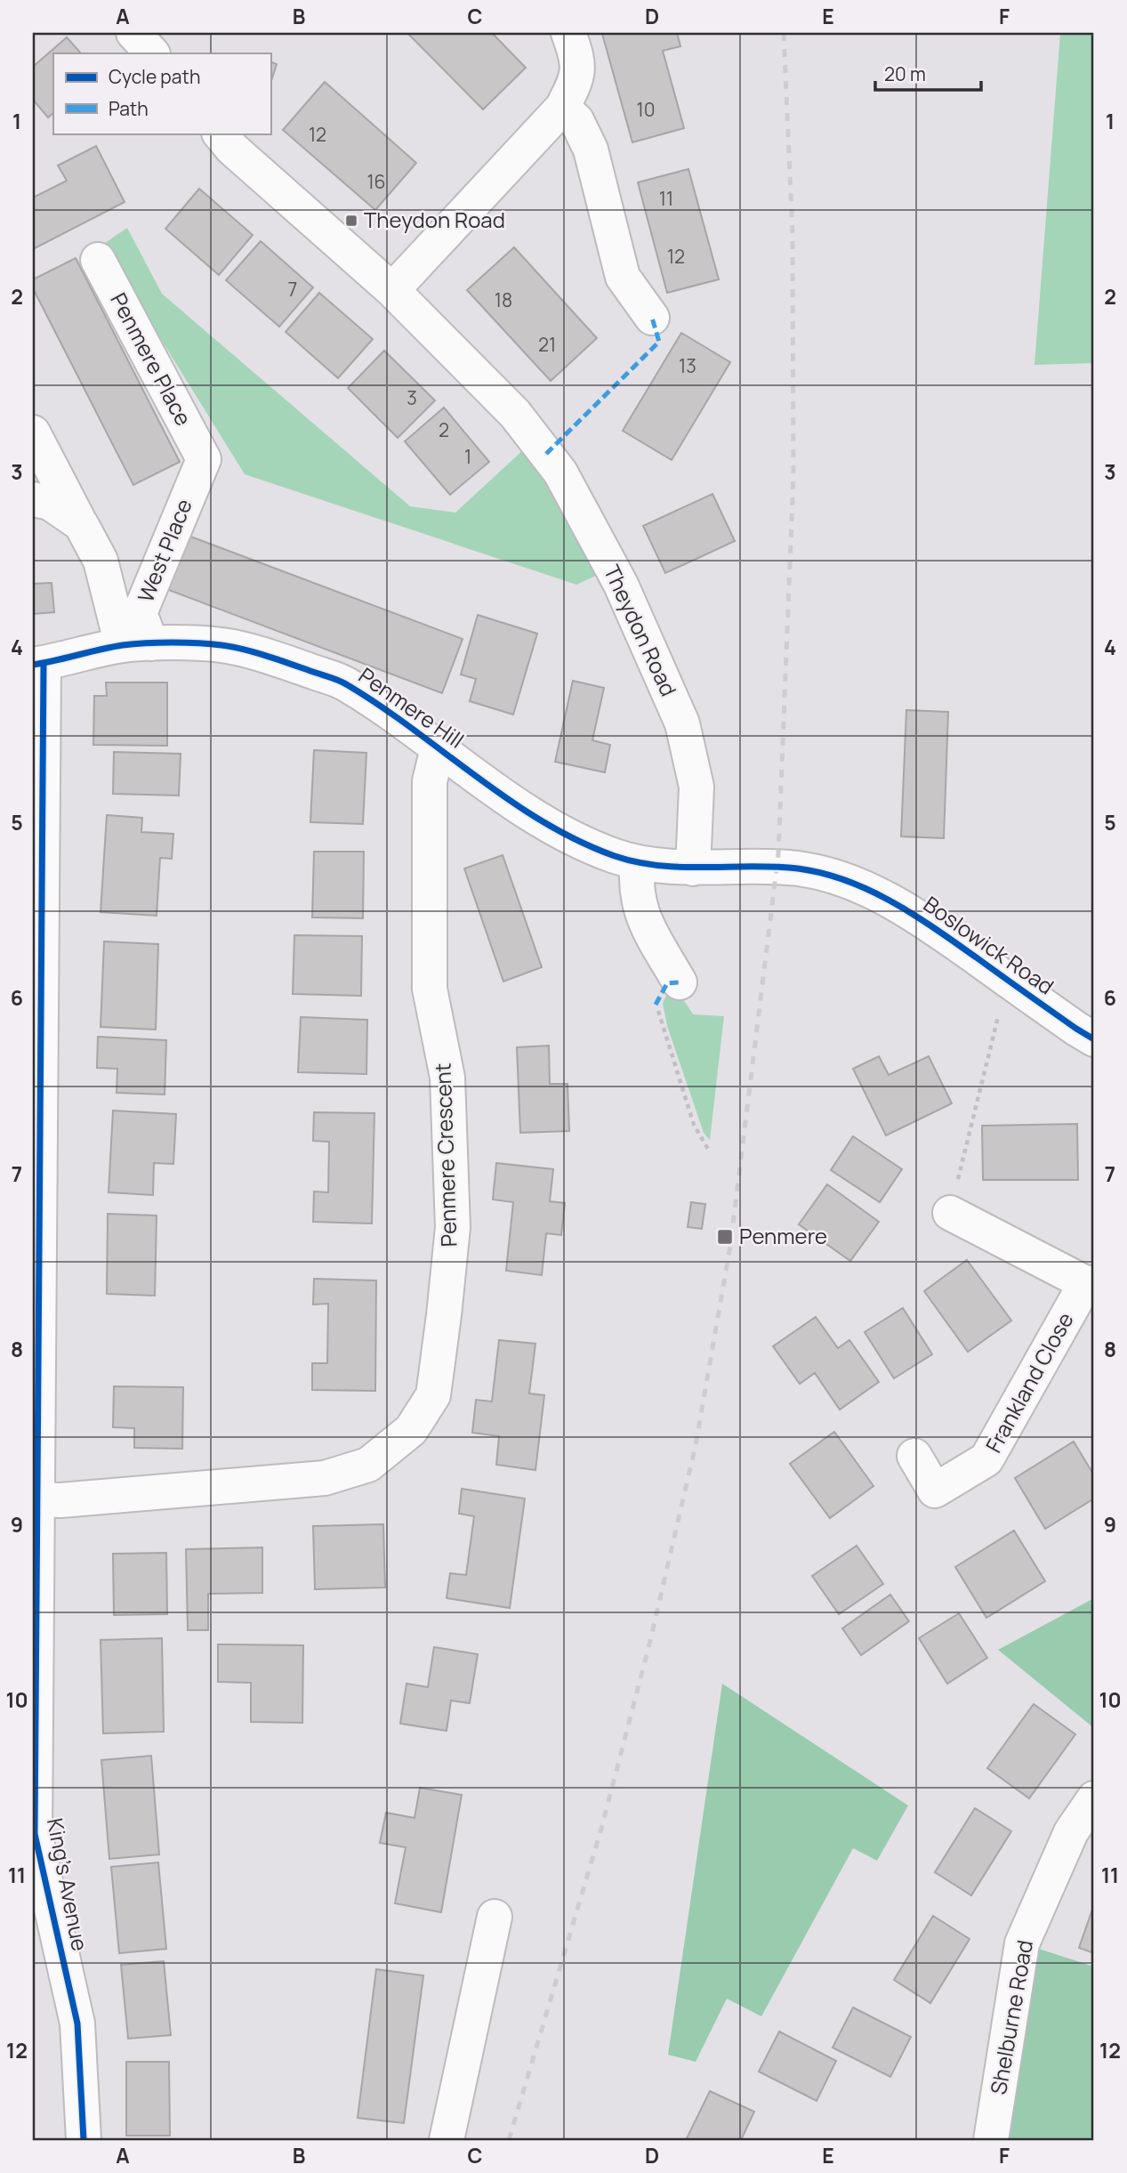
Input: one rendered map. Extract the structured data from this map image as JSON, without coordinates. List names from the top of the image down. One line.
{"streets":{"street":["Penmere Place","West Place","Theydon Road","Penmere Hill","Boslowick Road","Penmere Crescent","Frankland Close","King's Avenue","Shelburne Road"]},"crossings":[["Penmere Place","West Place"],["West Place","Penmere Hill"],["Theydon Road","Penmere Hill"],["Penmere Hill","Boslowick Road"],["Penmere Hill","Penmere Crescent"],["Penmere Hill","King's Avenue"],["Penmere Crescent","King's Avenue"]],"places":{"transit":["Theydon Road","Penmere"]},"house_numbers":["10","12","16","11","12","7","18","21","13","3","2","1"],"legend":["Cycle path","Path"],"scale_bar":"20 m","grid":{"columns":["A","B","C","D","E","F"],"rows":["1","2","3","4","5","6","7","8","9","10","11","12"]}}
